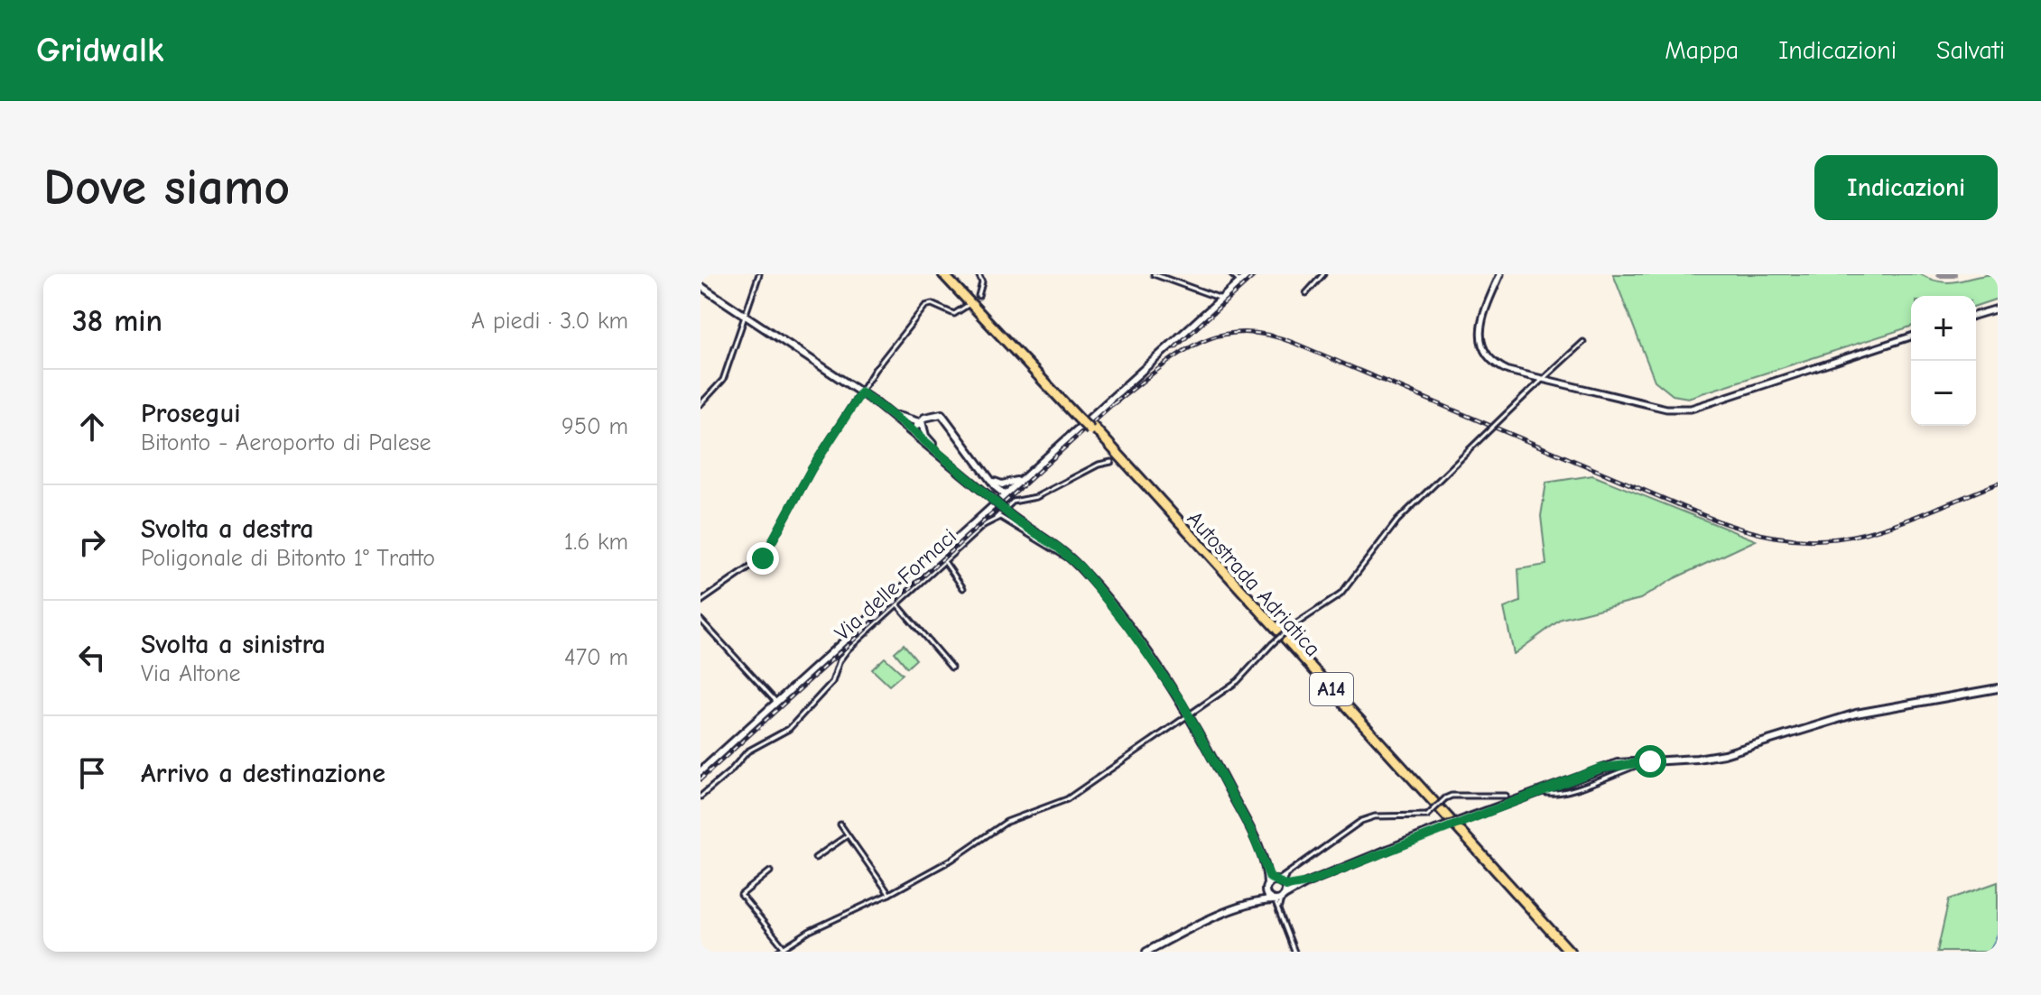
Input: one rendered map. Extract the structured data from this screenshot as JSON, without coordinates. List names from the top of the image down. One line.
{"streets":{"highway":["Autostrada Adriatica","A14"],"street":["Via delle Fornaci"]},"page":{"header":"Gridwalk","nav":["Mappa","Indicazioni","Salvati"],"buttons":"Indicazioni","title":"Dove siamo","heading":["38 min","A piedi · 3.0 km"],"map_buttons":["+","−"],"list":[["Prosegui","Bitonto - Aeroporto di Palese","950 m"],["Svolta a destra","Poligonale di Bitonto 1° Tratto","1.6 km"],["Svolta a sinistra","Via Altone","470 m"],"Arrivo a destinazione"]}}
